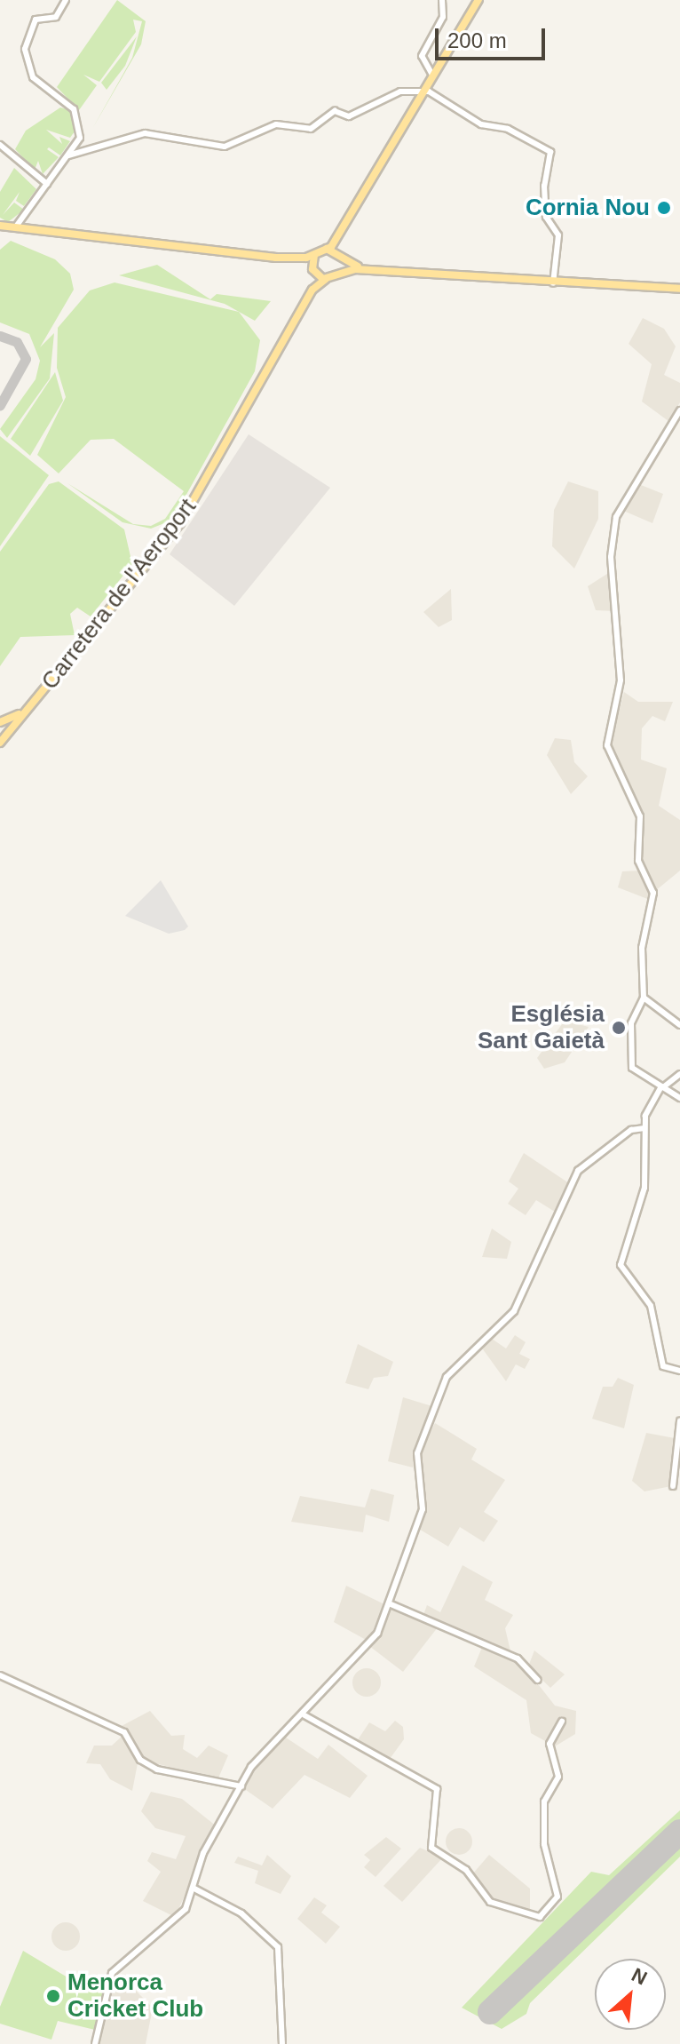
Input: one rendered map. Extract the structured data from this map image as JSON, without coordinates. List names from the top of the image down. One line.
{"streets":{"main road":["Carretera de l'Aeroport"]},"places":["Cornia Nou","Església Sant Gaietà","Menorca Cricket Club"],"scale_bar":"200 m","north":"top right"}
